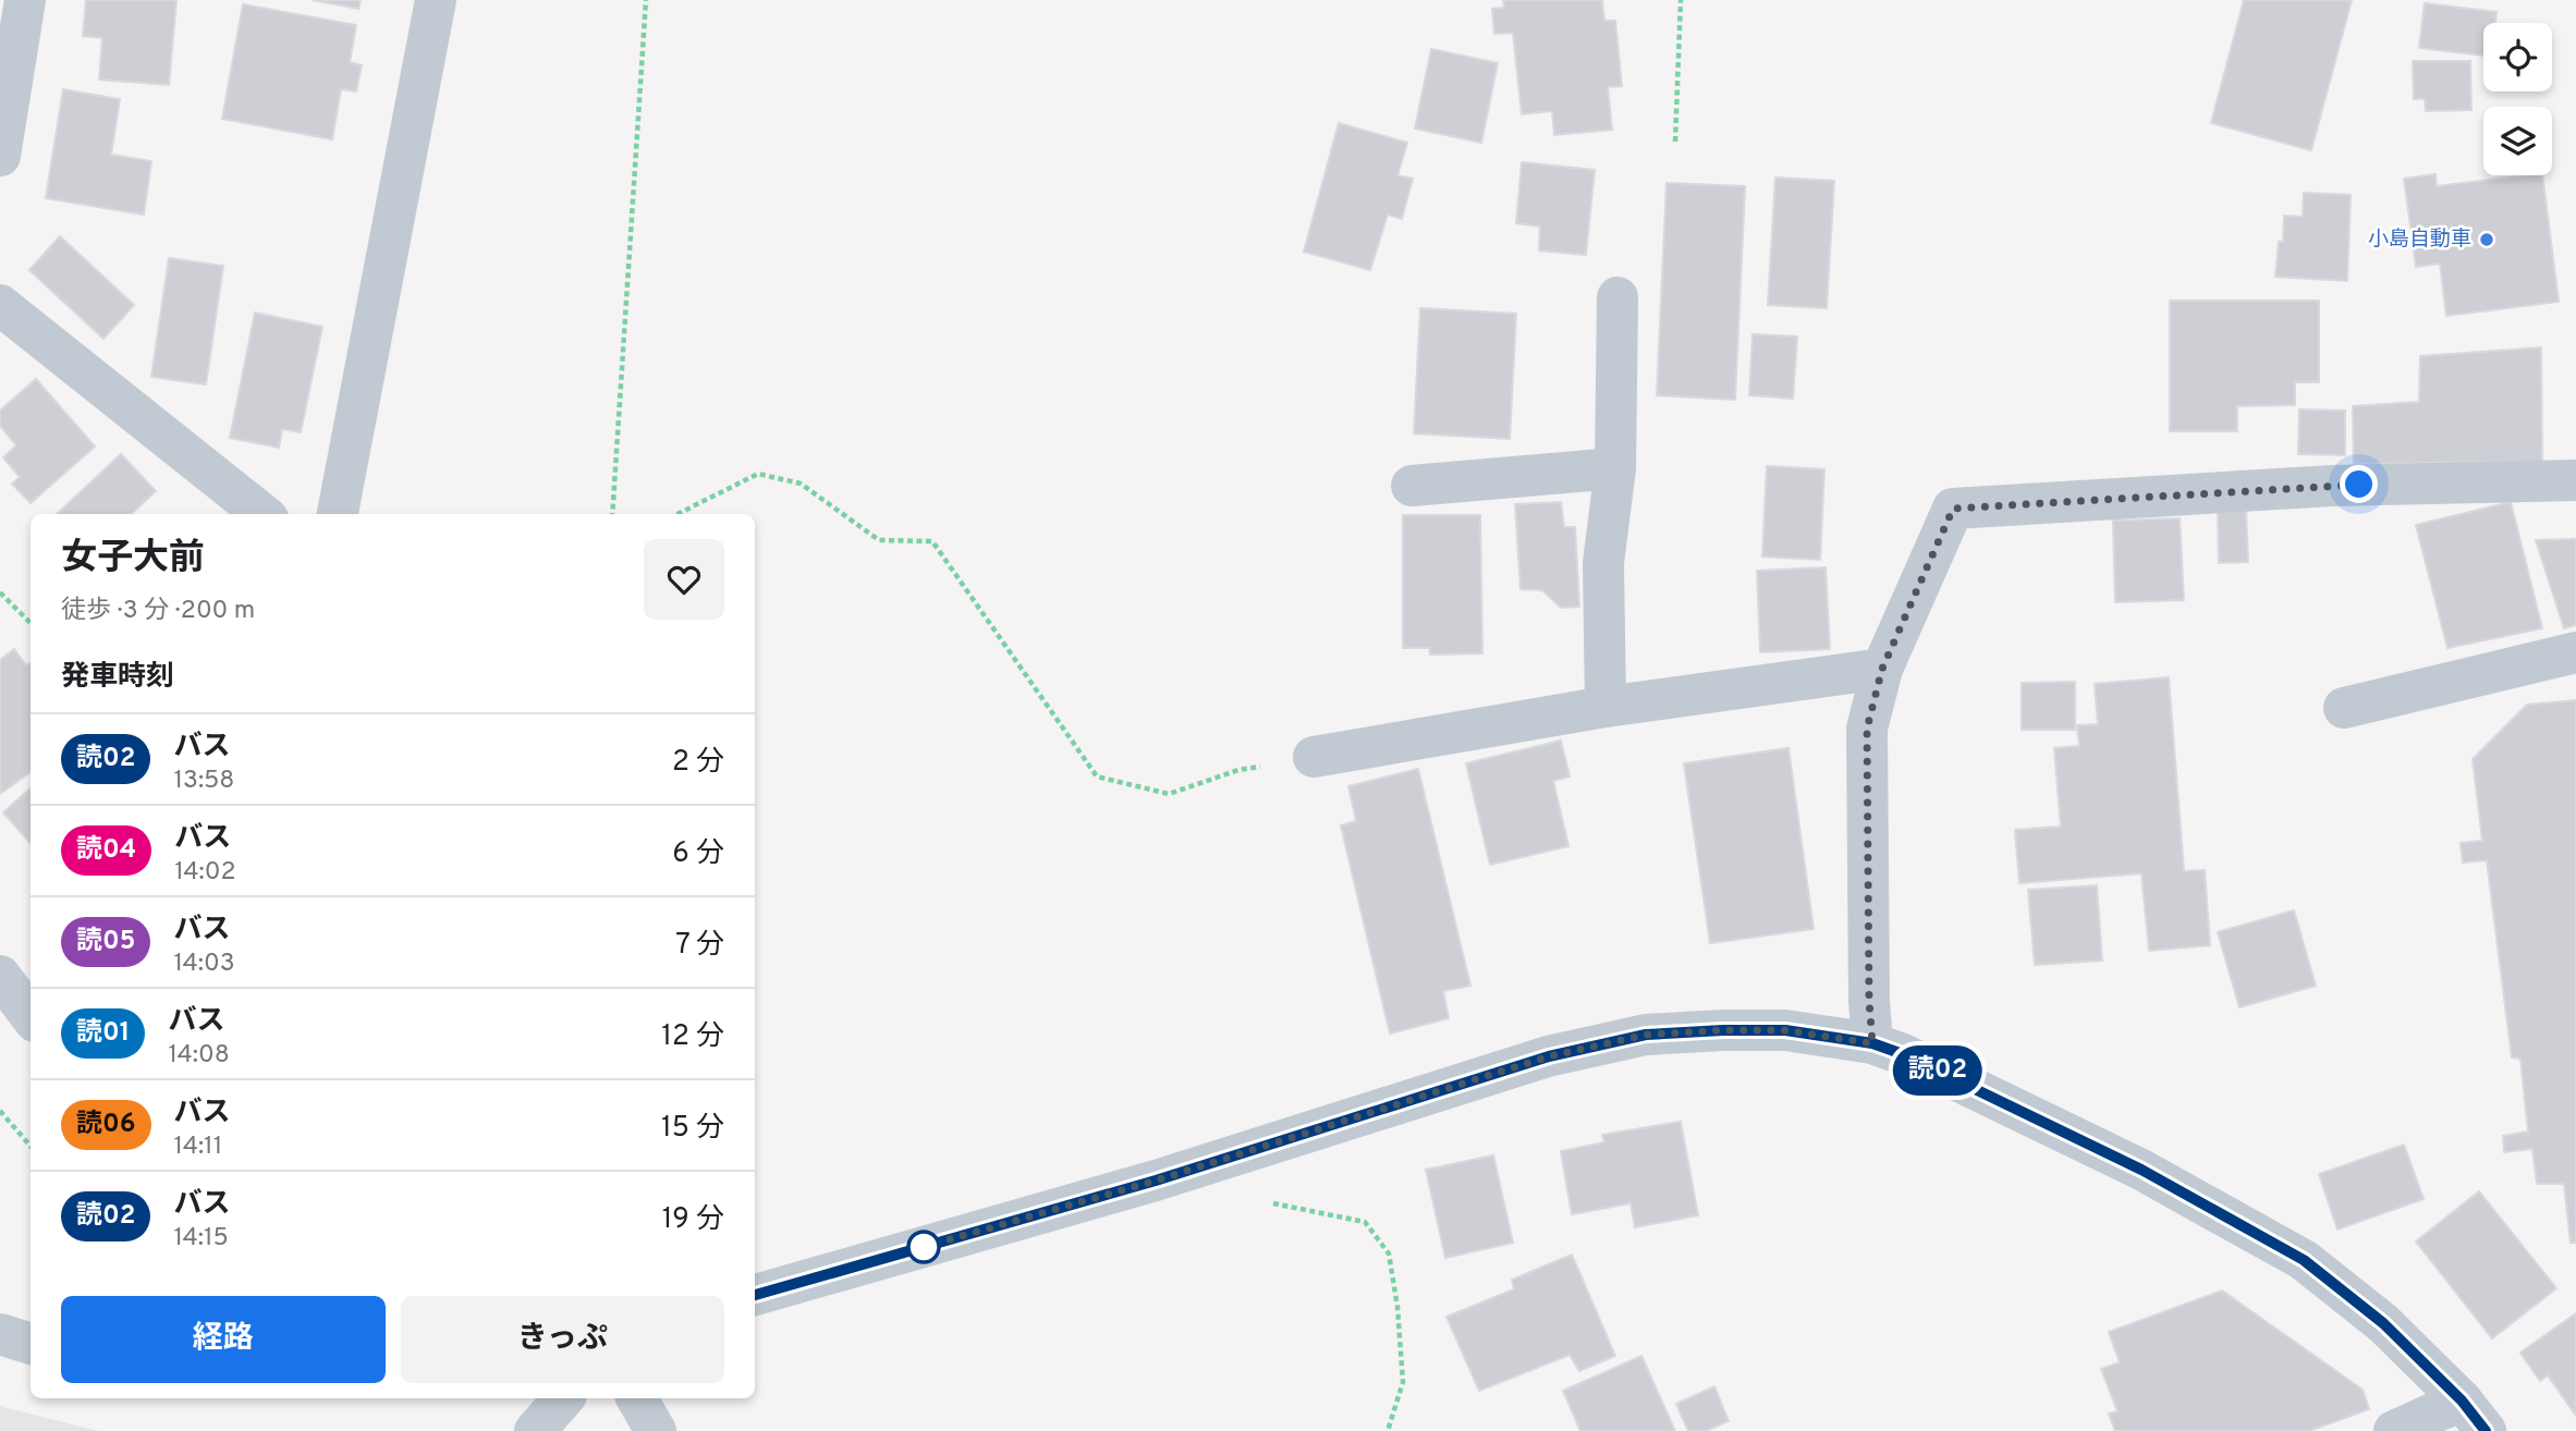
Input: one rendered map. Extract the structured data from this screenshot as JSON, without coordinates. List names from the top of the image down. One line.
{"places":["小島自動車"],"lines":["bus line 読02"],"page":{"on_map":"読02","heading":[["女子大前","徒歩 · 3 分 · 200 m"],"発車時刻"],"list":[{"mark":"読02","name":"バス","note":"13:58","value":"2 分"},{"mark":"読04","name":"バス","note":"14:02","value":"6 分"},{"mark":"読05","name":"バス","note":"14:03","value":"7 分"},{"mark":"読01","name":"バス","note":"14:08","value":"12 分"},{"mark":"読06","name":"バス","note":"14:11","value":"15 分"},{"mark":"読02","name":"バス","note":"14:15","value":"19 分"}],"buttons":["経路","きっぷ"]}}
